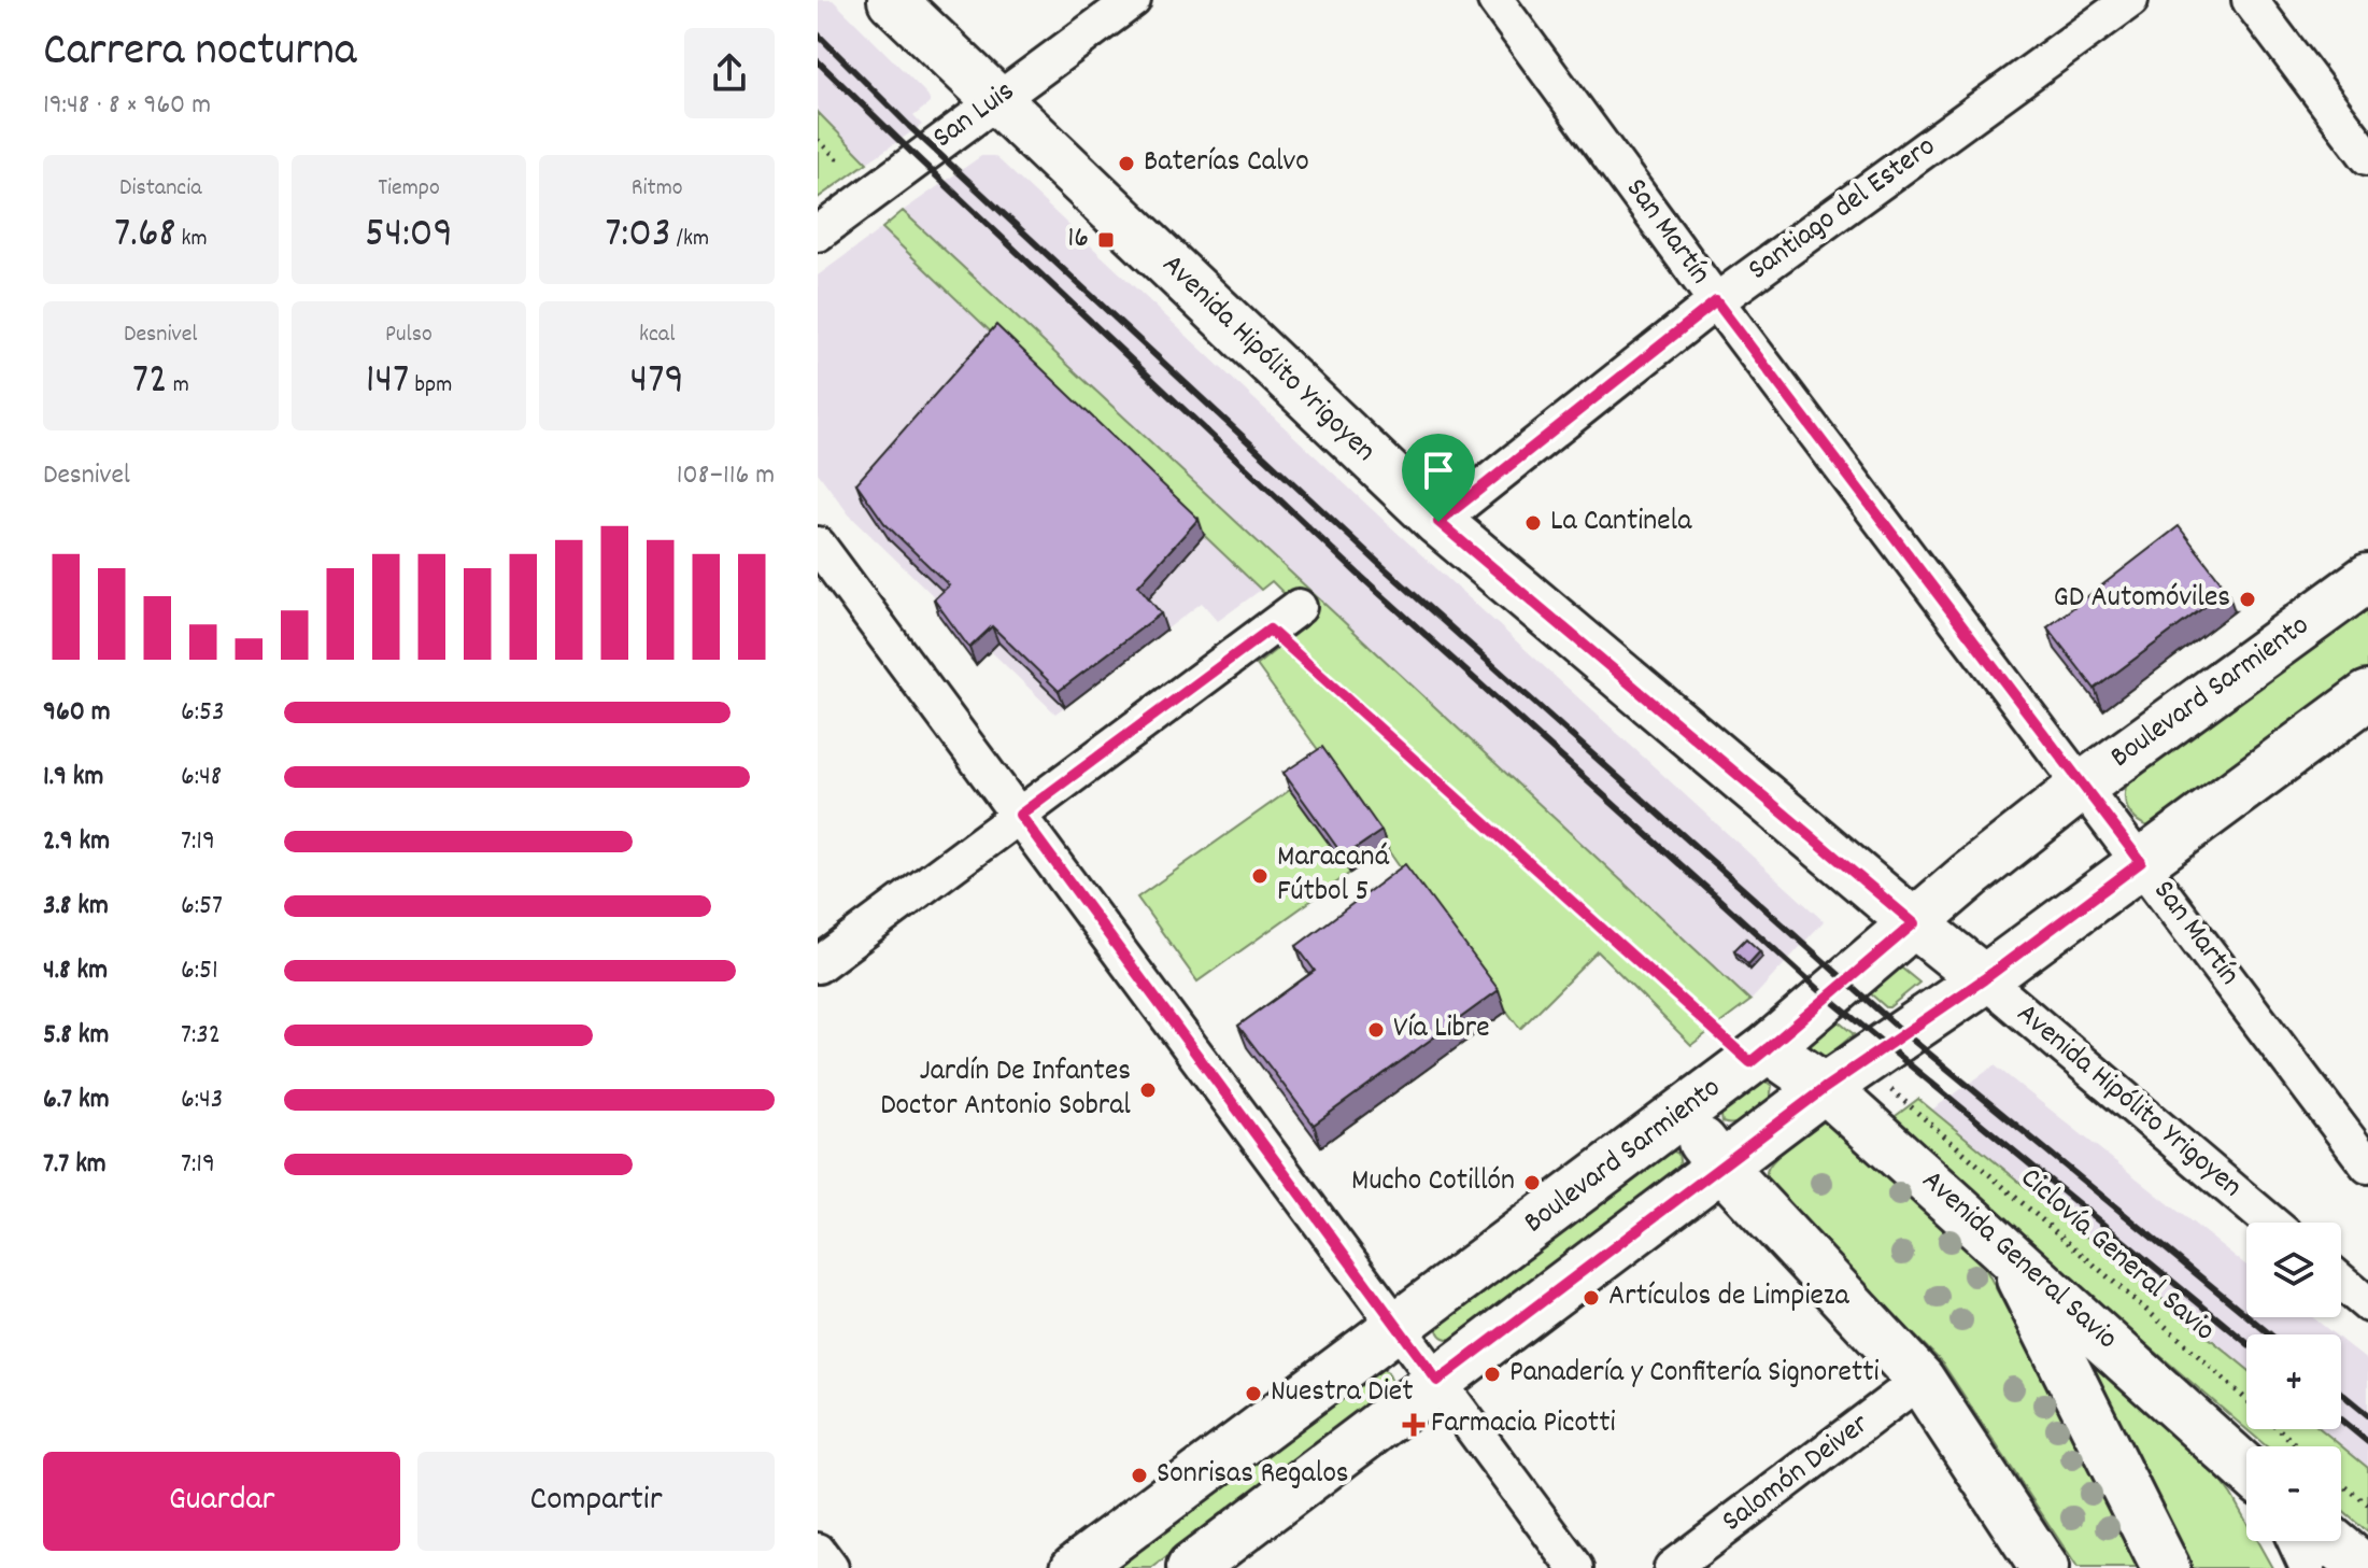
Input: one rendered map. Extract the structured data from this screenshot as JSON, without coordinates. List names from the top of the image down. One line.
{"streets":{"main road":["Avenida Hipólito Yrigoyen","Boulevard Sarmiento","Avenida General Savio"],"street":["San Luis","Santiago del Estero","San Martín","Salomón Deiver"],"path":["Ciclovía General Savio"]},"crossings":[["San Luis","Avenida Hipólito Yrigoyen"],["Santiago del Estero","San Martín"],["Santiago del Estero","Avenida Hipólito Yrigoyen"],["San Martín","Boulevard Sarmiento"],["Avenida Hipólito Yrigoyen","Boulevard Sarmiento"],["Boulevard Sarmiento","Avenida General Savio"]],"places":{"other":["Baterías Calvo","La Cantinela","GD Automóviles","Maracaná Fútbol 5","Vía Libre","Jardín De Infantes Doctor Antonio Sobral","Mucho Cotillón","Artículos de Limpieza","Panadería y Confitería Signoretti","Nuestra Diet","Sonrisas Regalos"],"transit":["16"],"health":["Farmacia Picotti"]},"page":{"heading":["Carrera nocturna","19:48 · 8 × 960 m"],"stats":[["Distancia","7.68 km"],["Tiempo","54:09"],["Ritmo","7:03 /km"],["Desnivel","72 m"],["Pulso","147 bpm"],["kcal","479"]],"chart":["Desnivel","108–116 m"],"list":[{"name":"960 m","note":"6:53"},{"name":"1.9 km","note":"6:48"},{"name":"2.9 km","note":"7:19"},{"name":"3.8 km","note":"6:57"},{"name":"4.8 km","note":"6:51"},{"name":"5.8 km","note":"7:32"},{"name":"6.7 km","note":"6:43"},{"name":"7.7 km","note":"7:19"}],"map_buttons":["+","−"],"buttons":["Guardar","Compartir"]}}
